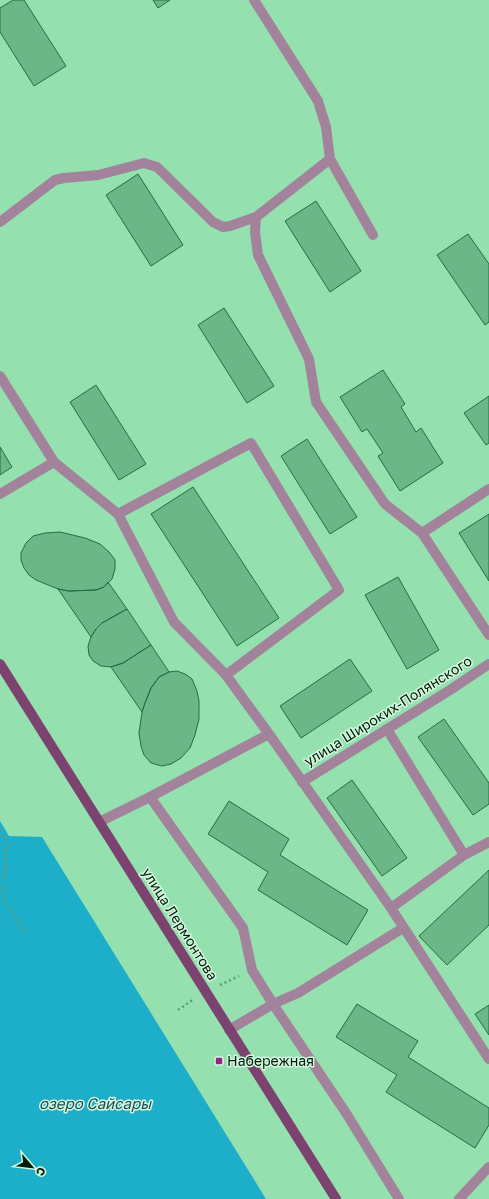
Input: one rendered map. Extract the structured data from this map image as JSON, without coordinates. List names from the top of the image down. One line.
{"streets":{"main road":["улица Лермонтова"],"street":["улица Широких-Полянского"]},"water":["озеро Сайсары"],"places":{"transit":["Набережная"]},"north":"bottom right"}
